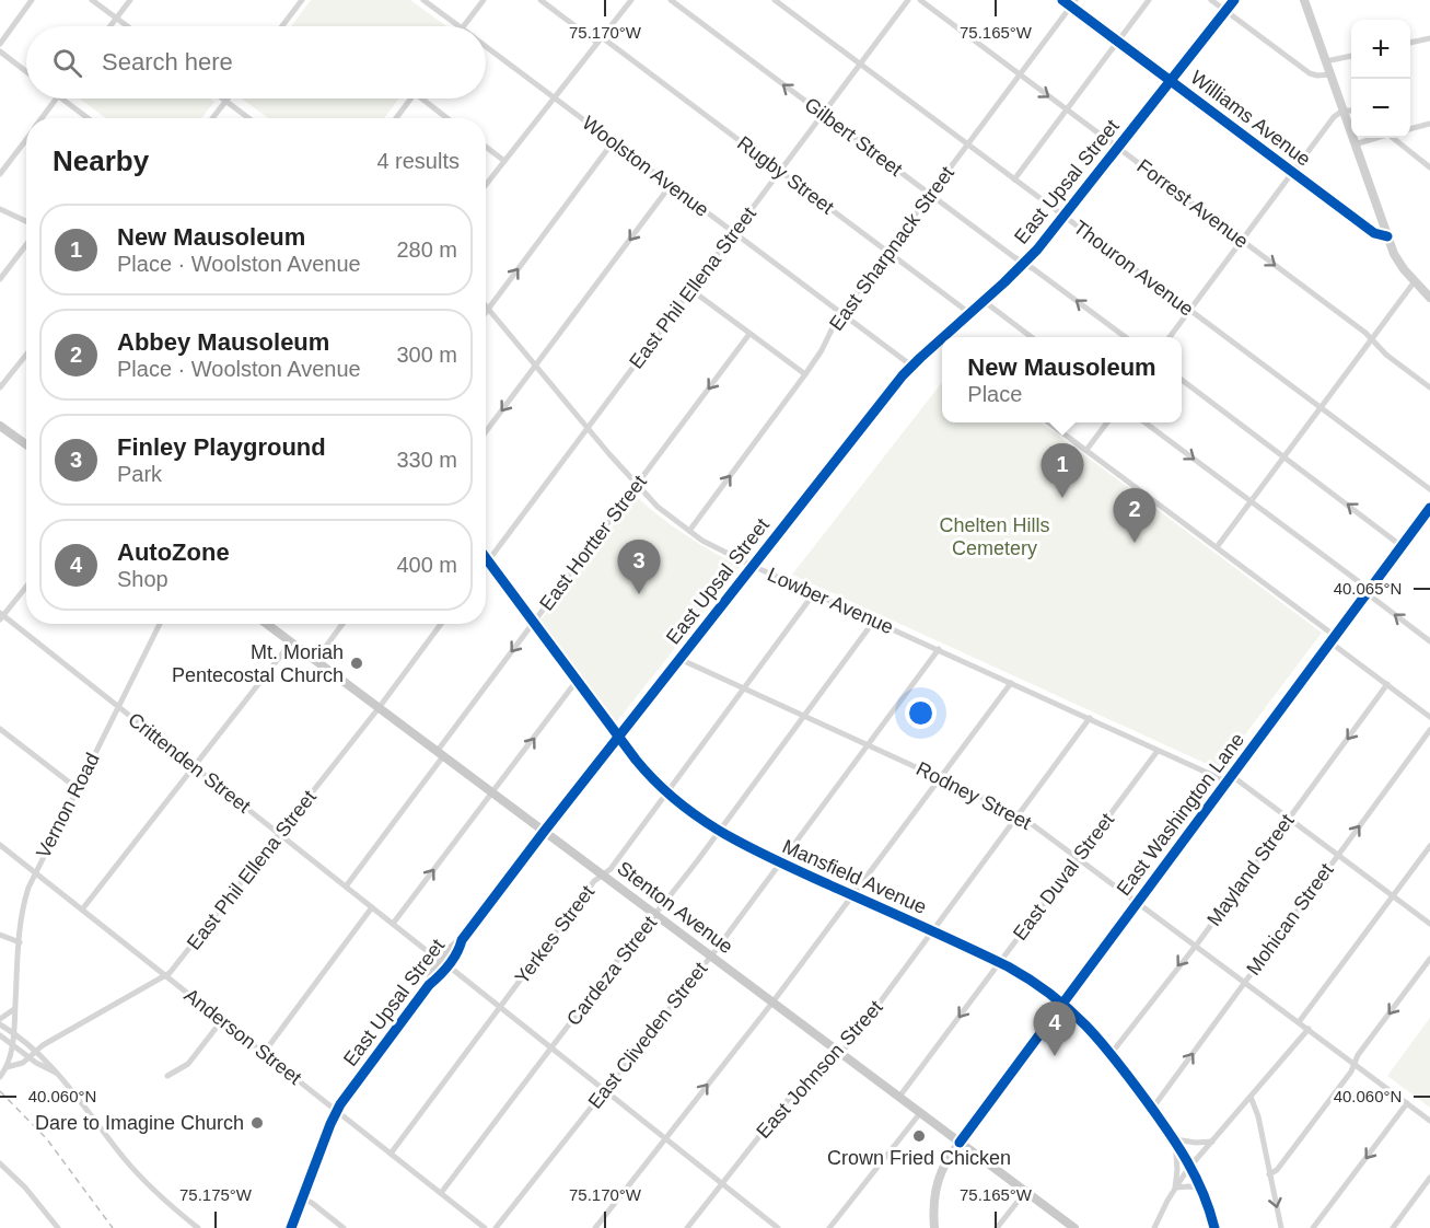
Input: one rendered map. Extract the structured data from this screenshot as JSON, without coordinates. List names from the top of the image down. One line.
{"streets":{"main road":["Stenton Avenue"],"street":["Williams Avenue","Gilbert Street","Woolston Avenue","Rugby Street","East Upsal Street","Forrest Avenue","East Sharpnack Street","Thouron Avenue","East Phil Ellena Street","East Hortter Street","Lowber Avenue","Crittenden Street","Rodney Street","Vernon Road","East Washington Lane","Mayland Street","Mansfield Avenue","East Duval Street","Mohican Street","Yerkes Street","Cardeza Street","East Cliveden Street","Anderson Street","East Johnson Street"]},"crossings":[["Williams Avenue","East Upsal Street"],["Williams Avenue","East Sharpnack Street"],["Gilbert Street","East Upsal Street"],["Gilbert Street","East Sharpnack Street"],["Gilbert Street","East Phil Ellena Street"],["Woolston Avenue","East Upsal Street"],["Woolston Avenue","East Sharpnack Street"],["Woolston Avenue","East Phil Ellena Street"],["Rugby Street","East Upsal Street"],["Rugby Street","East Sharpnack Street"],["Rugby Street","East Phil Ellena Street"],["East Upsal Street","Forrest Avenue"],["East Upsal Street","Thouron Avenue"],["East Upsal Street","Lowber Avenue"],["East Upsal Street","Crittenden Street"],["East Upsal Street","Rodney Street"],["East Upsal Street","Mansfield Avenue"],["East Upsal Street","Stenton Avenue"],["East Upsal Street","Anderson Street"],["Forrest Avenue","East Sharpnack Street"],["East Sharpnack Street","Thouron Avenue"],["East Sharpnack Street","Lowber Avenue"],["Thouron Avenue","East Phil Ellena Street"],["East Phil Ellena Street","Lowber Avenue"],["East Phil Ellena Street","Crittenden Street"],["East Phil Ellena Street","Vernon Road"],["East Phil Ellena Street","Mansfield Avenue"],["East Phil Ellena Street","Stenton Avenue"],["East Phil Ellena Street","Anderson Street"],["East Hortter Street","Lowber Avenue"],["East Hortter Street","Crittenden Street"],["East Hortter Street","Mansfield Avenue"],["East Hortter Street","Stenton Avenue"],["Lowber Avenue","East Washington Lane"],["Lowber Avenue","Mayland Street"],["Lowber Avenue","East Duval Street"],["Lowber Avenue","Mohican Street"],["Lowber Avenue","Yerkes Street"],["Lowber Avenue","Cardeza Street"],["Lowber Avenue","East Cliveden Street"],["Lowber Avenue","East Johnson Street"],["Crittenden Street","Vernon Road"],["Crittenden Street","Yerkes Street"],["Crittenden Street","Cardeza Street"],["Crittenden Street","East Cliveden Street"],["Crittenden Street","East Johnson Street"],["Rodney Street","East Washington Lane"],["Rodney Street","Mayland Street"],["Rodney Street","East Duval Street"],["Rodney Street","Mohican Street"],["Rodney Street","Yerkes Street"],["Rodney Street","Cardeza Street"],["Rodney Street","East Cliveden Street"],["Rodney Street","East Johnson Street"],["Vernon Road","Anderson Street"],["East Washington Lane","Mansfield Avenue"],["East Washington Lane","Stenton Avenue"],["Mayland Street","Mansfield Avenue"],["Mansfield Avenue","East Duval Street"],["Mansfield Avenue","Mohican Street"],["Mansfield Avenue","Yerkes Street"],["Mansfield Avenue","Cardeza Street"],["Mansfield Avenue","East Cliveden Street"],["Mansfield Avenue","East Johnson Street"],["East Duval Street","Stenton Avenue"],["Stenton Avenue","Yerkes Street"],["Stenton Avenue","Cardeza Street"],["Stenton Avenue","East Cliveden Street"],["Stenton Avenue","East Johnson Street"],["Yerkes Street","Anderson Street"],["Cardeza Street","Anderson Street"]],"one_way":["Gilbert Street","East Hortter Street","Mayland Street","East Duval Street","Mohican Street"],"parks":["Chelten Hills Cemetery"],"places":["Mt. Moriah Pentecostal Church","Dare to Imagine Church","Crown Fried Chicken"],"page":{"map_buttons":["+","−"],"search":"Search here","heading":["Nearby","4 results"],"list":[{"mark":"1","name":"New Mausoleum","note":"Place · Woolston Avenue","value":"280 m"},{"mark":"2","name":"Abbey Mausoleum","note":"Place · Woolston Avenue","value":"300 m"},{"mark":"3","name":"Finley Playground","note":"Park","value":"330 m"},{"mark":"4","name":"AutoZone","note":"Shop","value":"400 m"}],"popup":["New Mausoleum","Place"],"pins":["1","2","3","4"]},"coordinates":["75.170°W","75.165°W","40.065°N","40.060°N","75.175°W"]}
